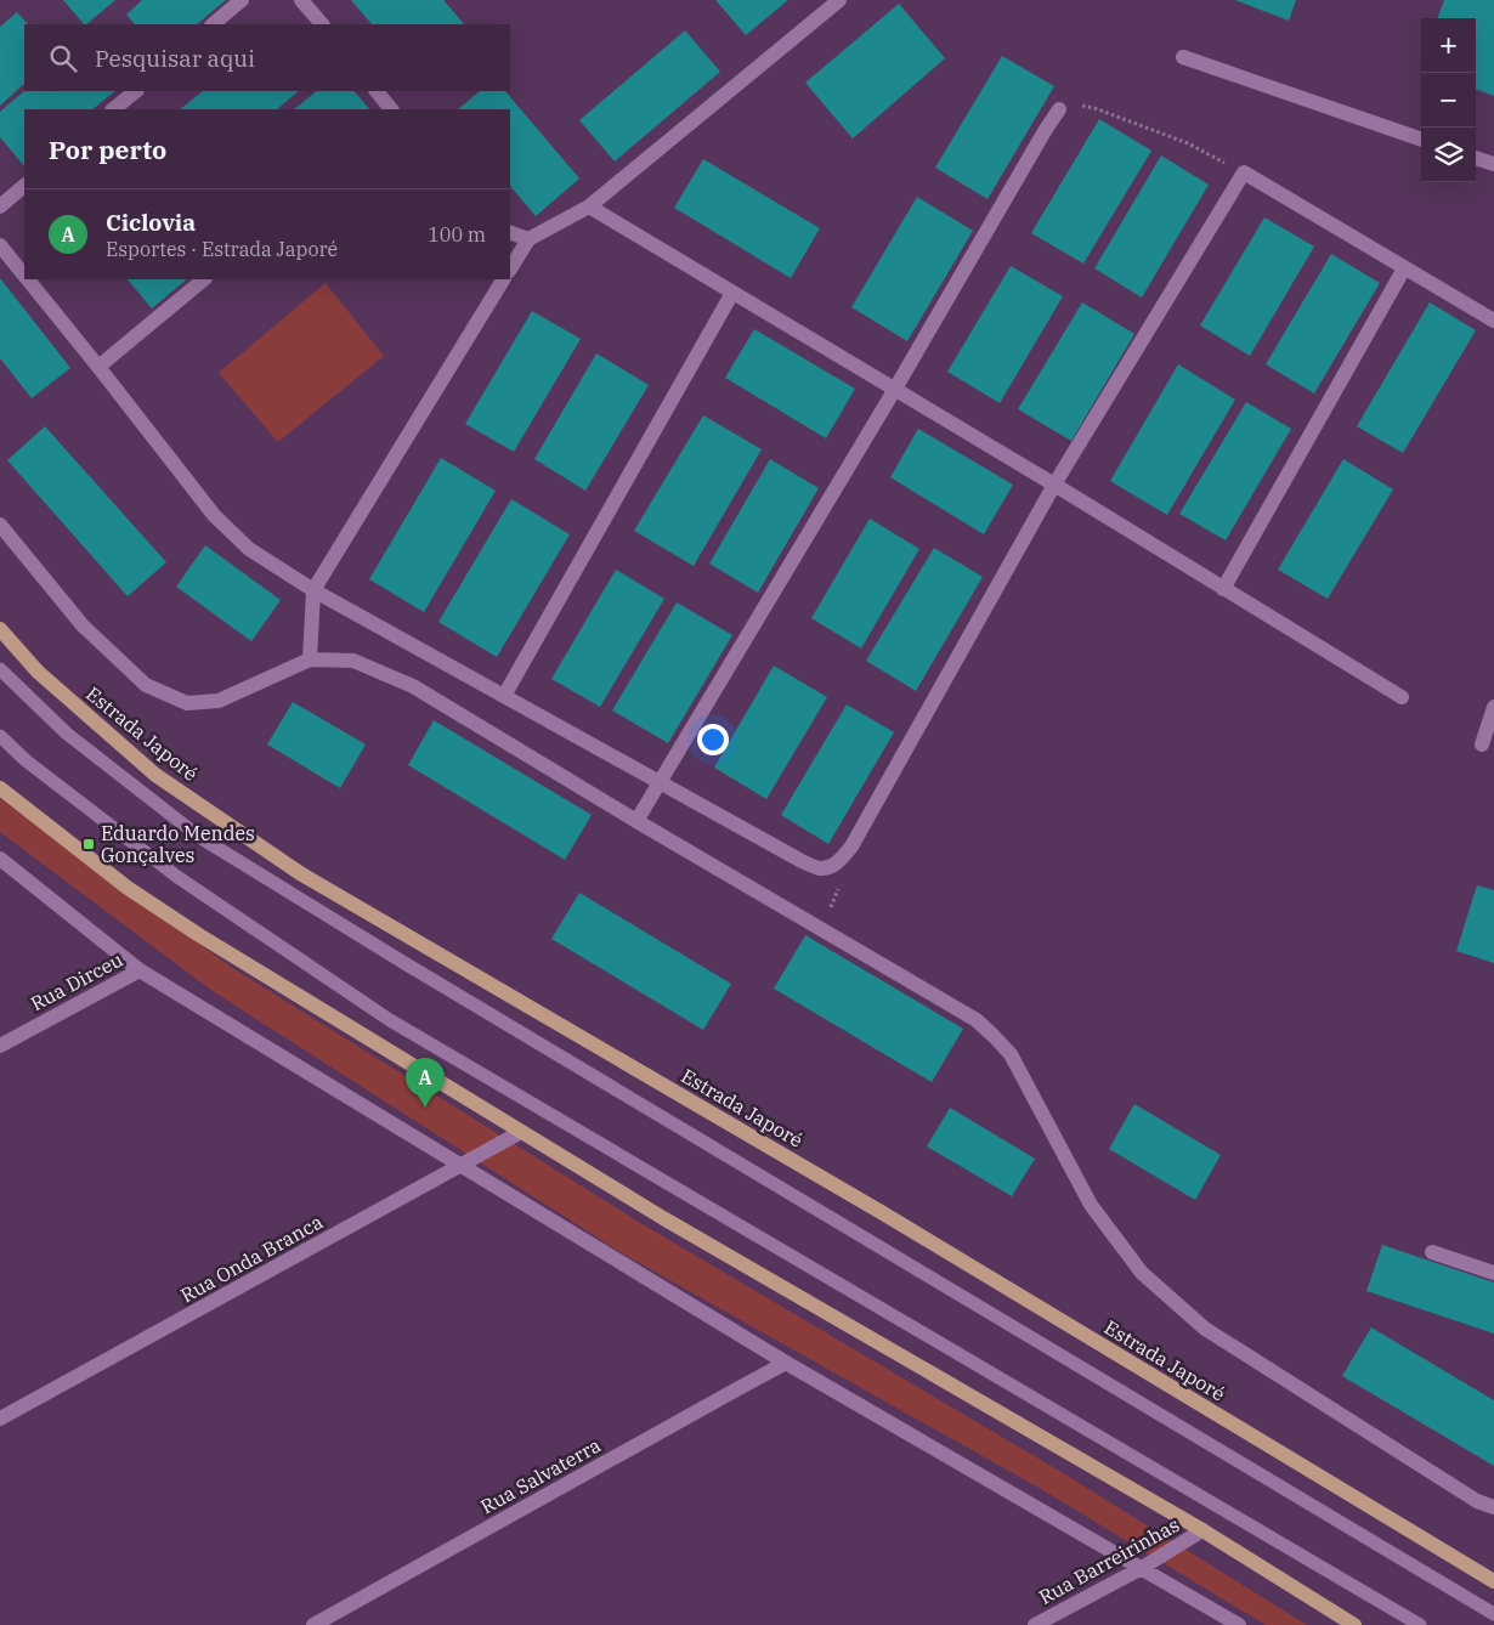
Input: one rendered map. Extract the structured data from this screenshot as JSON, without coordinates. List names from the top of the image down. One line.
{"streets":{"main road":["Estrada Japoré"],"street":["Rua Dirceu","Rua Onda Branca","Rua Salvaterra","Rua Barreirinhas"]},"places":{"transit":["Eduardo Mendes Gonçalves"]},"page":{"map_buttons":["+","−"],"search":"Pesquisar aqui","heading":"Por perto","list":[{"mark":"A","name":"Ciclovia","note":"Esportes · Estrada Japoré","value":"100 m"}],"pins":"A"}}
